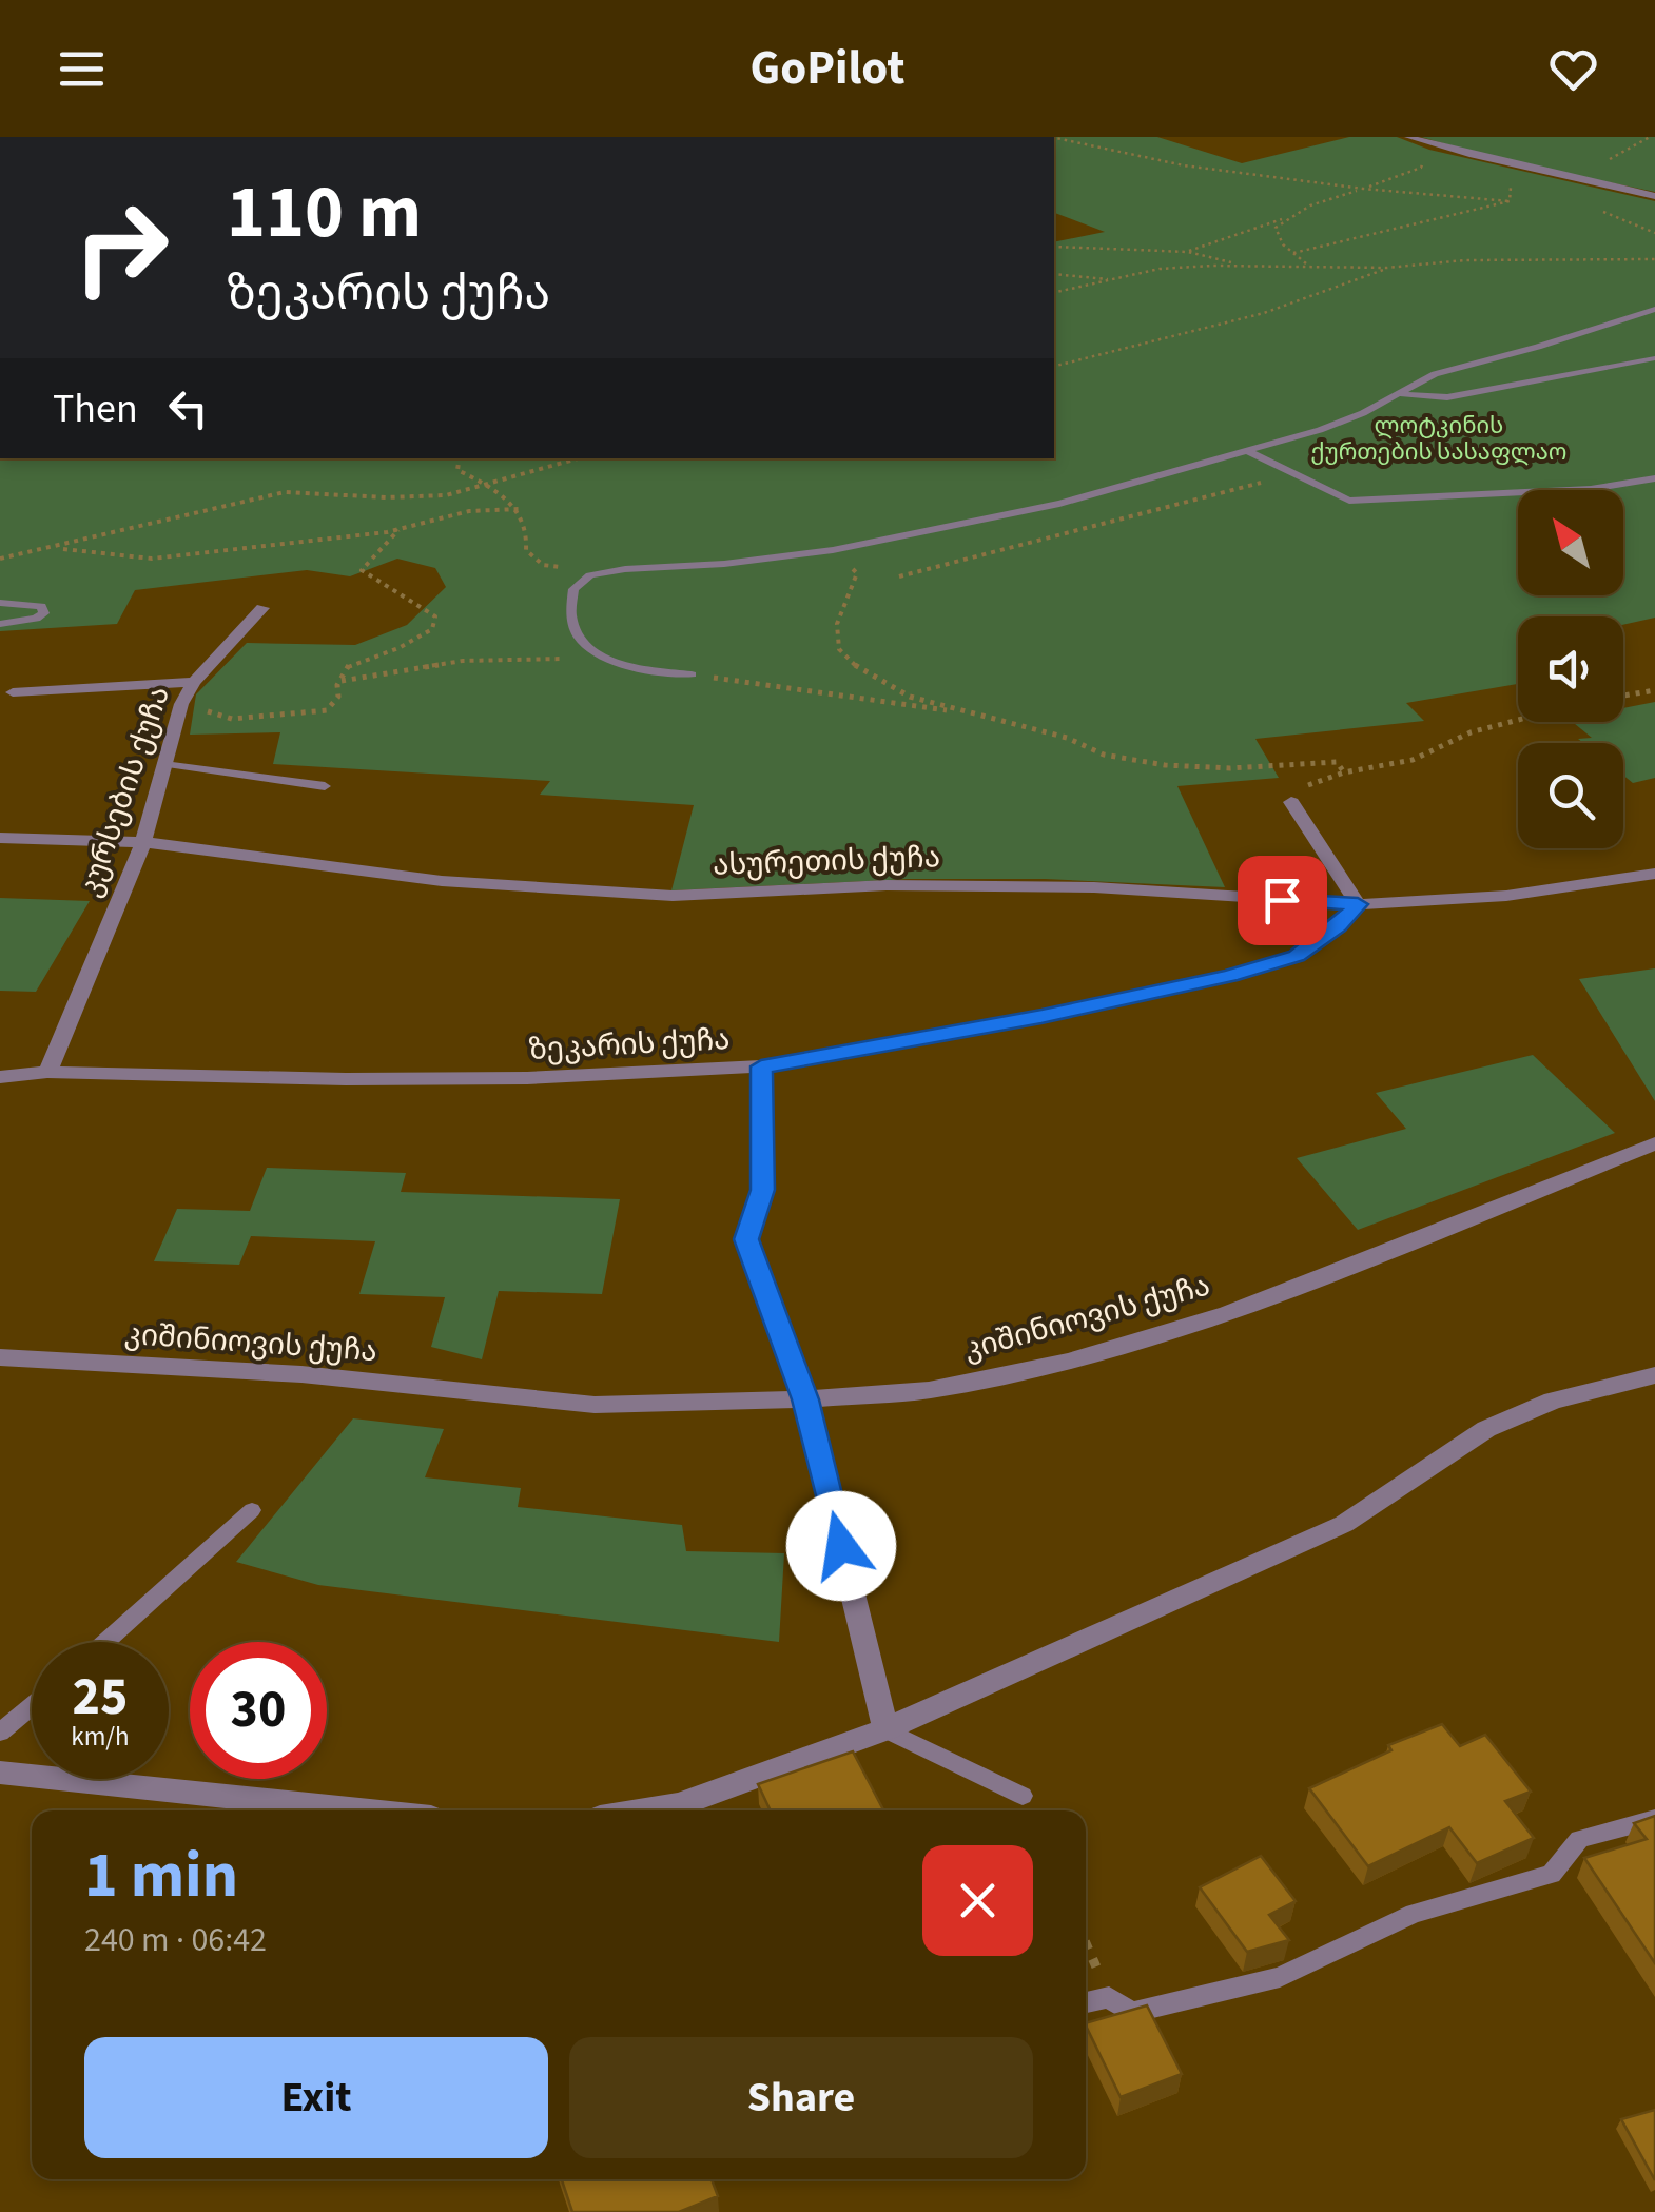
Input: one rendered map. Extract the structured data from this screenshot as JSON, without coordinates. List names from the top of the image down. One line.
{"streets":{"street":["კურსების ქუჩა","ასურეთის ქუჩა","ზეკარის ქუჩა","კიშინიოვის ქუჩა"]},"crossings":[["კურსების ქუჩა","ასურეთის ქუჩა"],["კურსების ქუჩა","ზეკარის ქუჩა"],["ასურეთის ქუჩა","ზეკარის ქუჩა"]],"parks":["ლოტკინის ქურთების სასაფლაო"],"north":"top left","page":{"header":"GoPilot","turn":["110 m","ზეკარის ქუჩა"],"then":"Then","speed":"25 km/h","limit":"30","heading":["1 min","240 m · 06:42"],"buttons":["Exit","Share"]}}
